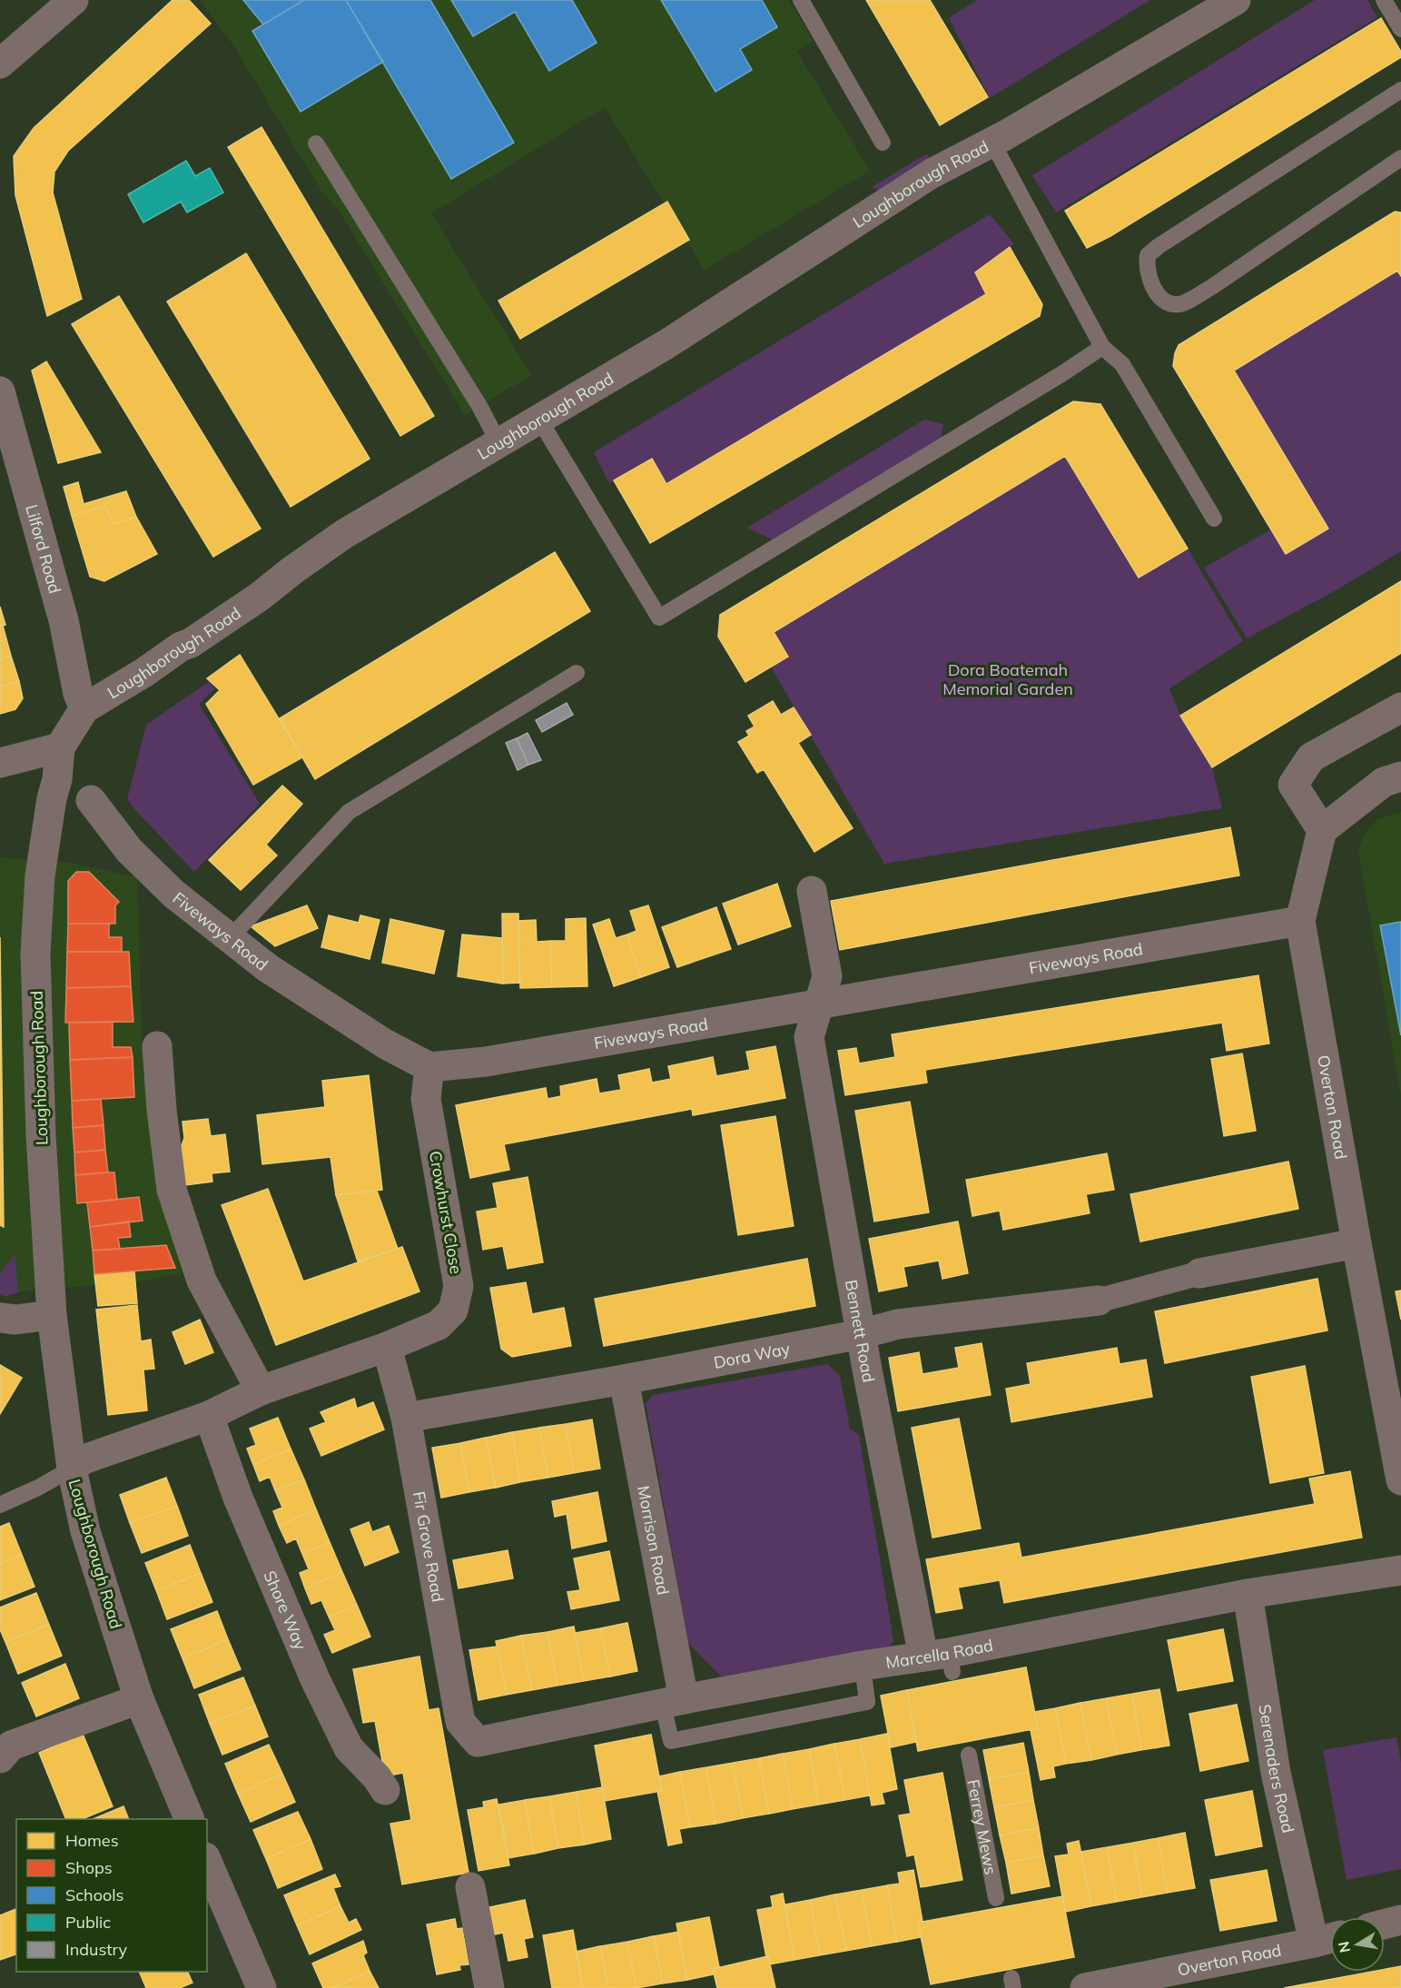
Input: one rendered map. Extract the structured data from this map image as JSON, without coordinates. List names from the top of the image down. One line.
{"streets":{"street":["Loughborough Road","Lilford Road","Fiveways Road","Overton Road","Crowhurst Close","Bennett Road","Dora Way","Morrison Road","Fir Grove Road","Shore Way","Marcella Road","Serenaders Road"],"lane":["Ferrey Mews"]},"crossings":[["Loughborough Road","Lilford Road"],["Loughborough Road","Crowhurst Close"],["Fiveways Road","Overton Road"],["Fiveways Road","Crowhurst Close"],["Fiveways Road","Bennett Road"],["Overton Road","Serenaders Road"],["Crowhurst Close","Fir Grove Road"],["Crowhurst Close","Shore Way"],["Bennett Road","Dora Way"],["Bennett Road","Marcella Road"],["Dora Way","Morrison Road"],["Dora Way","Fir Grove Road"],["Morrison Road","Marcella Road"],["Fir Grove Road","Marcella Road"],["Marcella Road","Serenaders Road"]],"parks":["Dora Boatemah Memorial Garden"],"legend":["Homes","Shops","Schools","Public","Industry"],"north":"left"}
